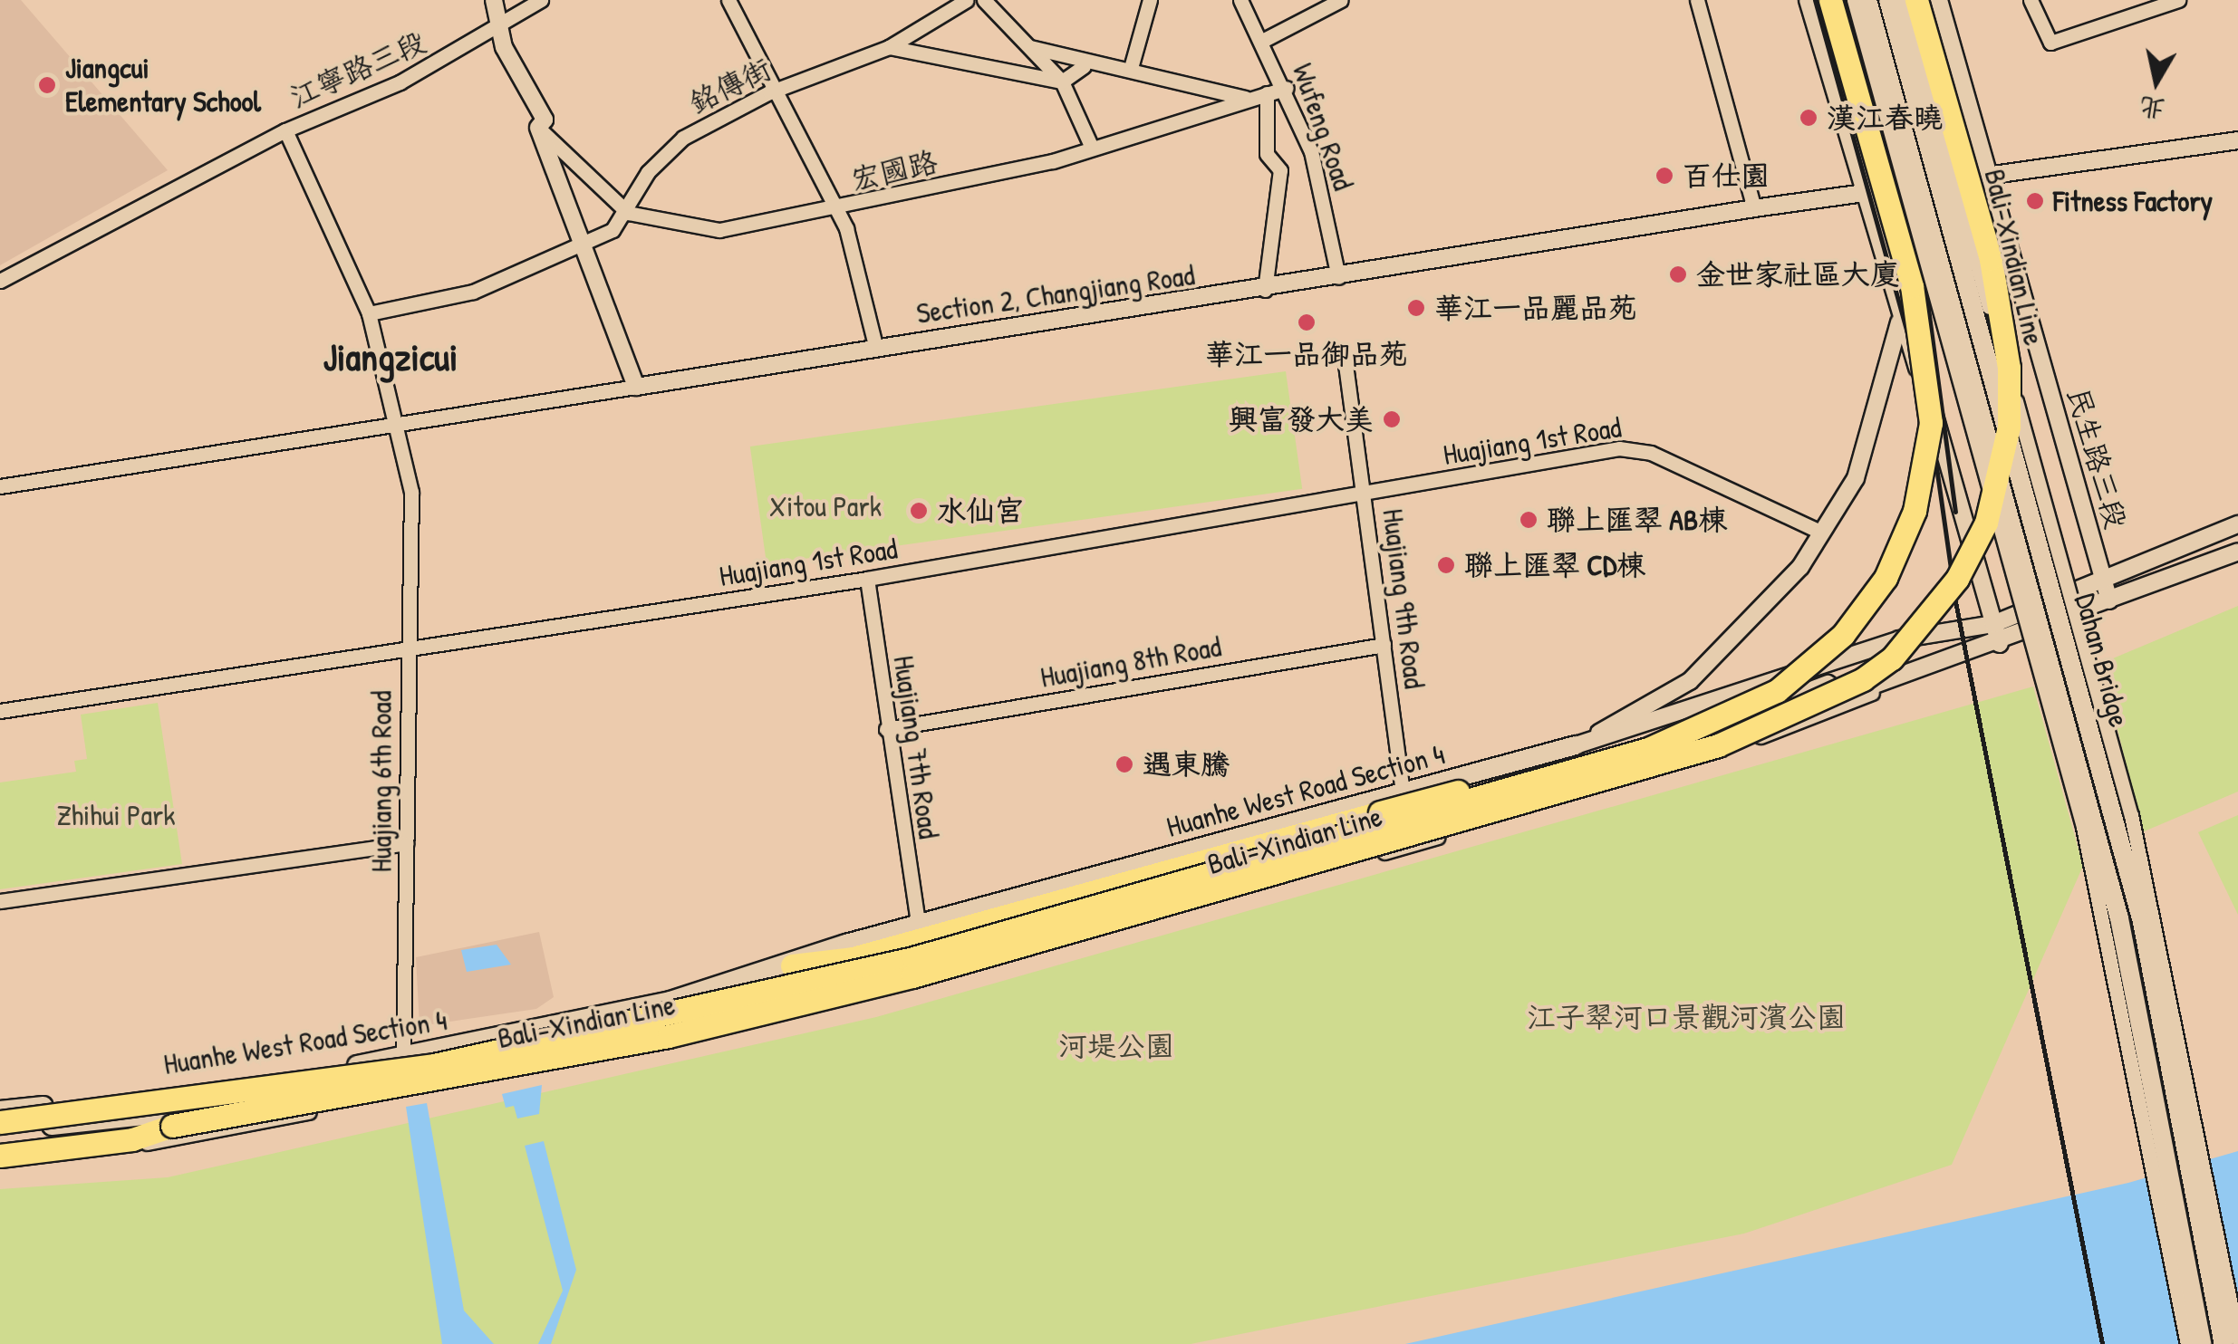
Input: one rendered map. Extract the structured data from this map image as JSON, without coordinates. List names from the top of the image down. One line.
{"streets":{"highway":["Bali-Xindian Line"],"main road":["Dahan Bridge","Huanhe West Road Section 4"],"street":["江寧路三段","銘傳街","Wufeng Road","宏國路","Section 2, Changjiang Road","Huajiang 1st Road","民生路三段","Huajiang 9th Road","Huajiang 8th Road","Huajiang 7th Road","Huajiang 6th Road"]},"crossings":[["江寧路三段","Huajiang 6th Road"],["銘傳街","宏國路"],["Wufeng Road","宏國路"],["Wufeng Road","Section 2, Changjiang Road"],["Bali-Xindian Line","Huanhe West Road Section 4"],["Section 2, Changjiang Road","民生路三段"],["Section 2, Changjiang Road","Huajiang 6th Road"],["Huajiang 1st Road","Huajiang 9th Road"],["Huajiang 1st Road","Huajiang 7th Road"],["Huajiang 1st Road","Huajiang 6th Road"],["民生路三段","Huanhe West Road Section 4"],["Huajiang 9th Road","Huajiang 8th Road"],["Huajiang 9th Road","Huanhe West Road Section 4"],["Huajiang 8th Road","Huajiang 7th Road"],["Huajiang 7th Road","Huanhe West Road Section 4"],["Huajiang 6th Road","Huanhe West Road Section 4"]],"districts":["Jiangzicui"],"parks":["Xitou Park","Zhihui Park","江子翠河口景觀河濱公園","河堤公園"],"places":["Jiangcui Elementary School","漢江春曉","百仕園","Fitness Factory","金世家社區大廈","華江一品麗品苑","華江一品御品苑","興富發大美","水仙宮","聯上匯翠 AB棟","聯上匯翠 CD棟","遇東騰"],"north":"bottom"}
